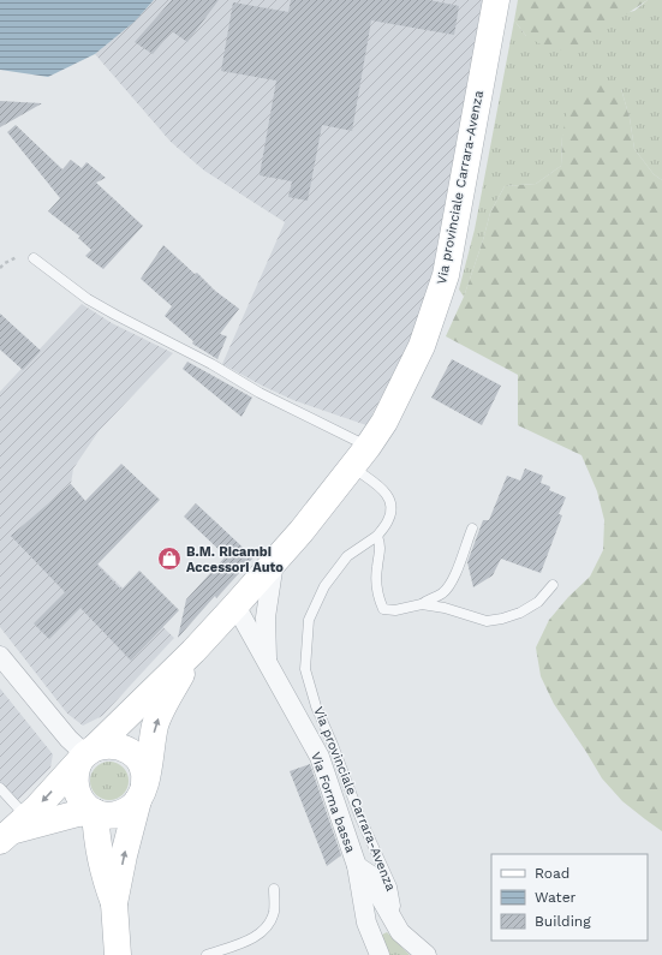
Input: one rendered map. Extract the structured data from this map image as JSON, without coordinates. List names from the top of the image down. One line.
{"streets":{"main road":["Via provinciale Carrara-Avenza"],"street":["Via Forma bassa"]},"crossings":[["Via provinciale Carrara-Avenza","Via Forma bassa"]],"places":{"shop":["B.M. Ricambi Accessori Auto"]},"legend":["Road","Water","Building"]}
